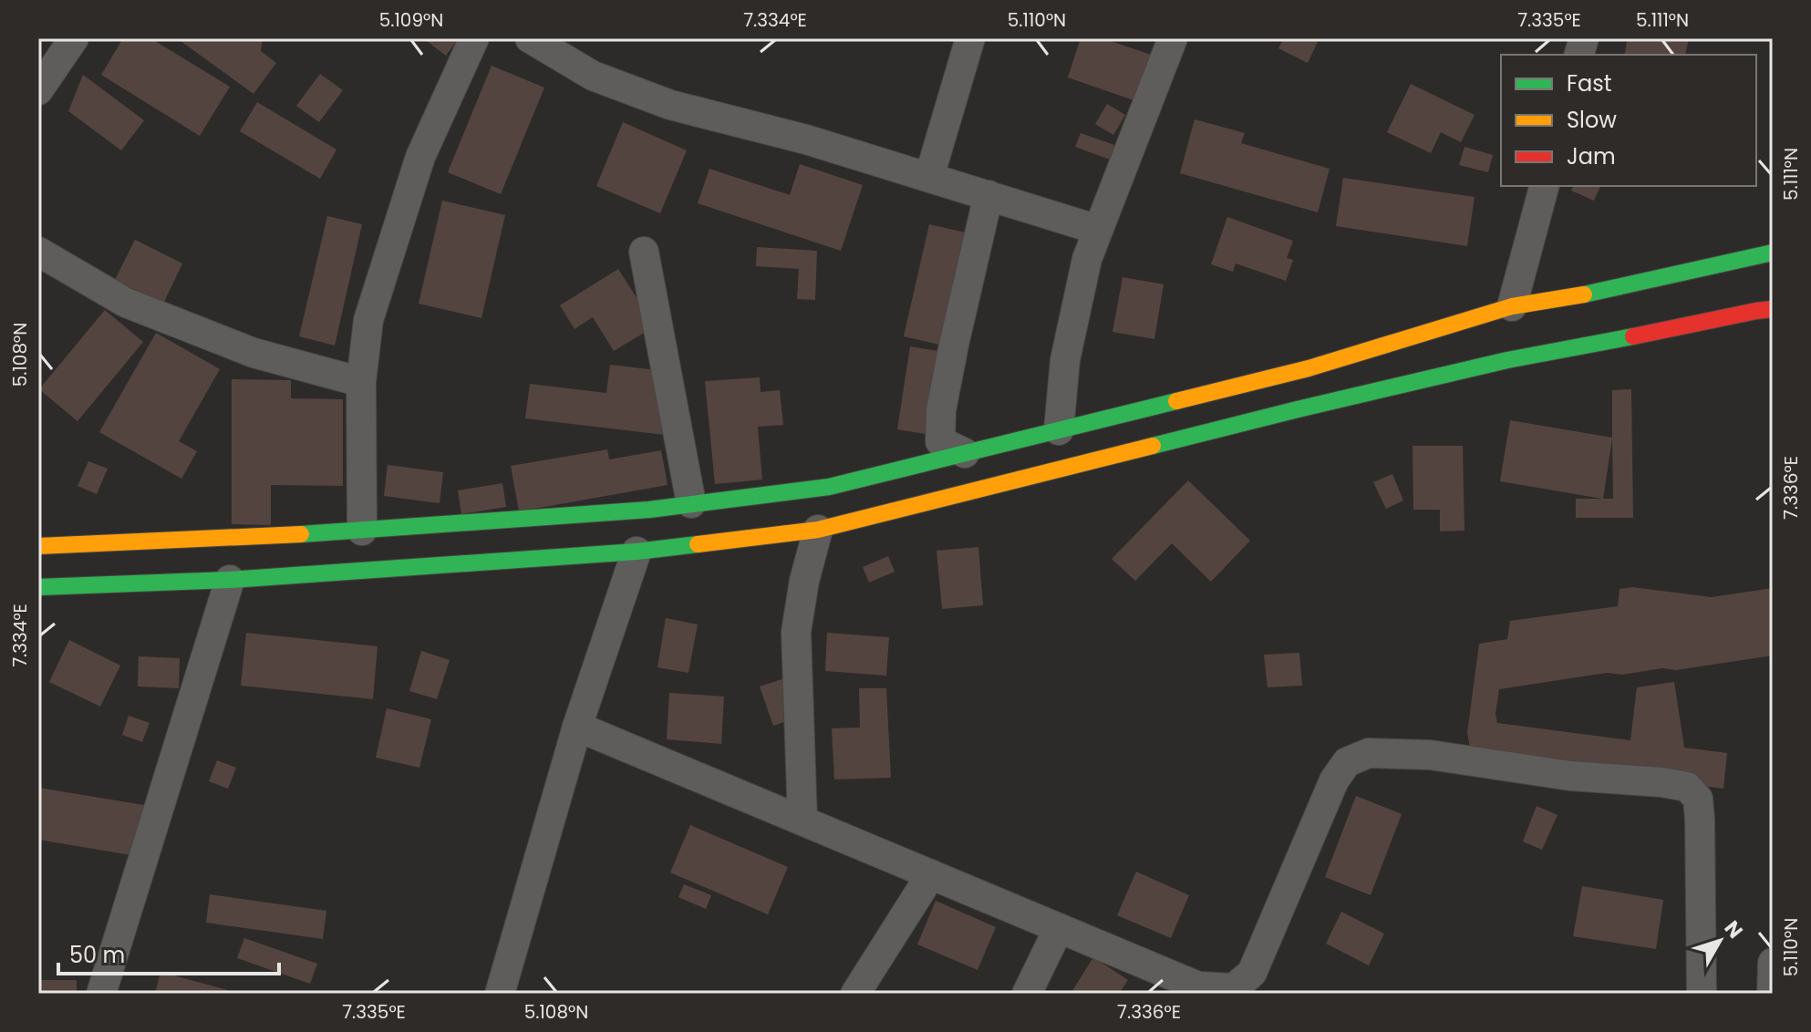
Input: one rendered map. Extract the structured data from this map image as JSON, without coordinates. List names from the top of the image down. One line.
{"legend":["Fast","Slow","Jam"],"scale_bar":"50 m","north":"top right","coordinates":["5.109°N","7.334°E","5.110°N","7.335°E","5.111°N","5.108°N","7.336°E"]}
